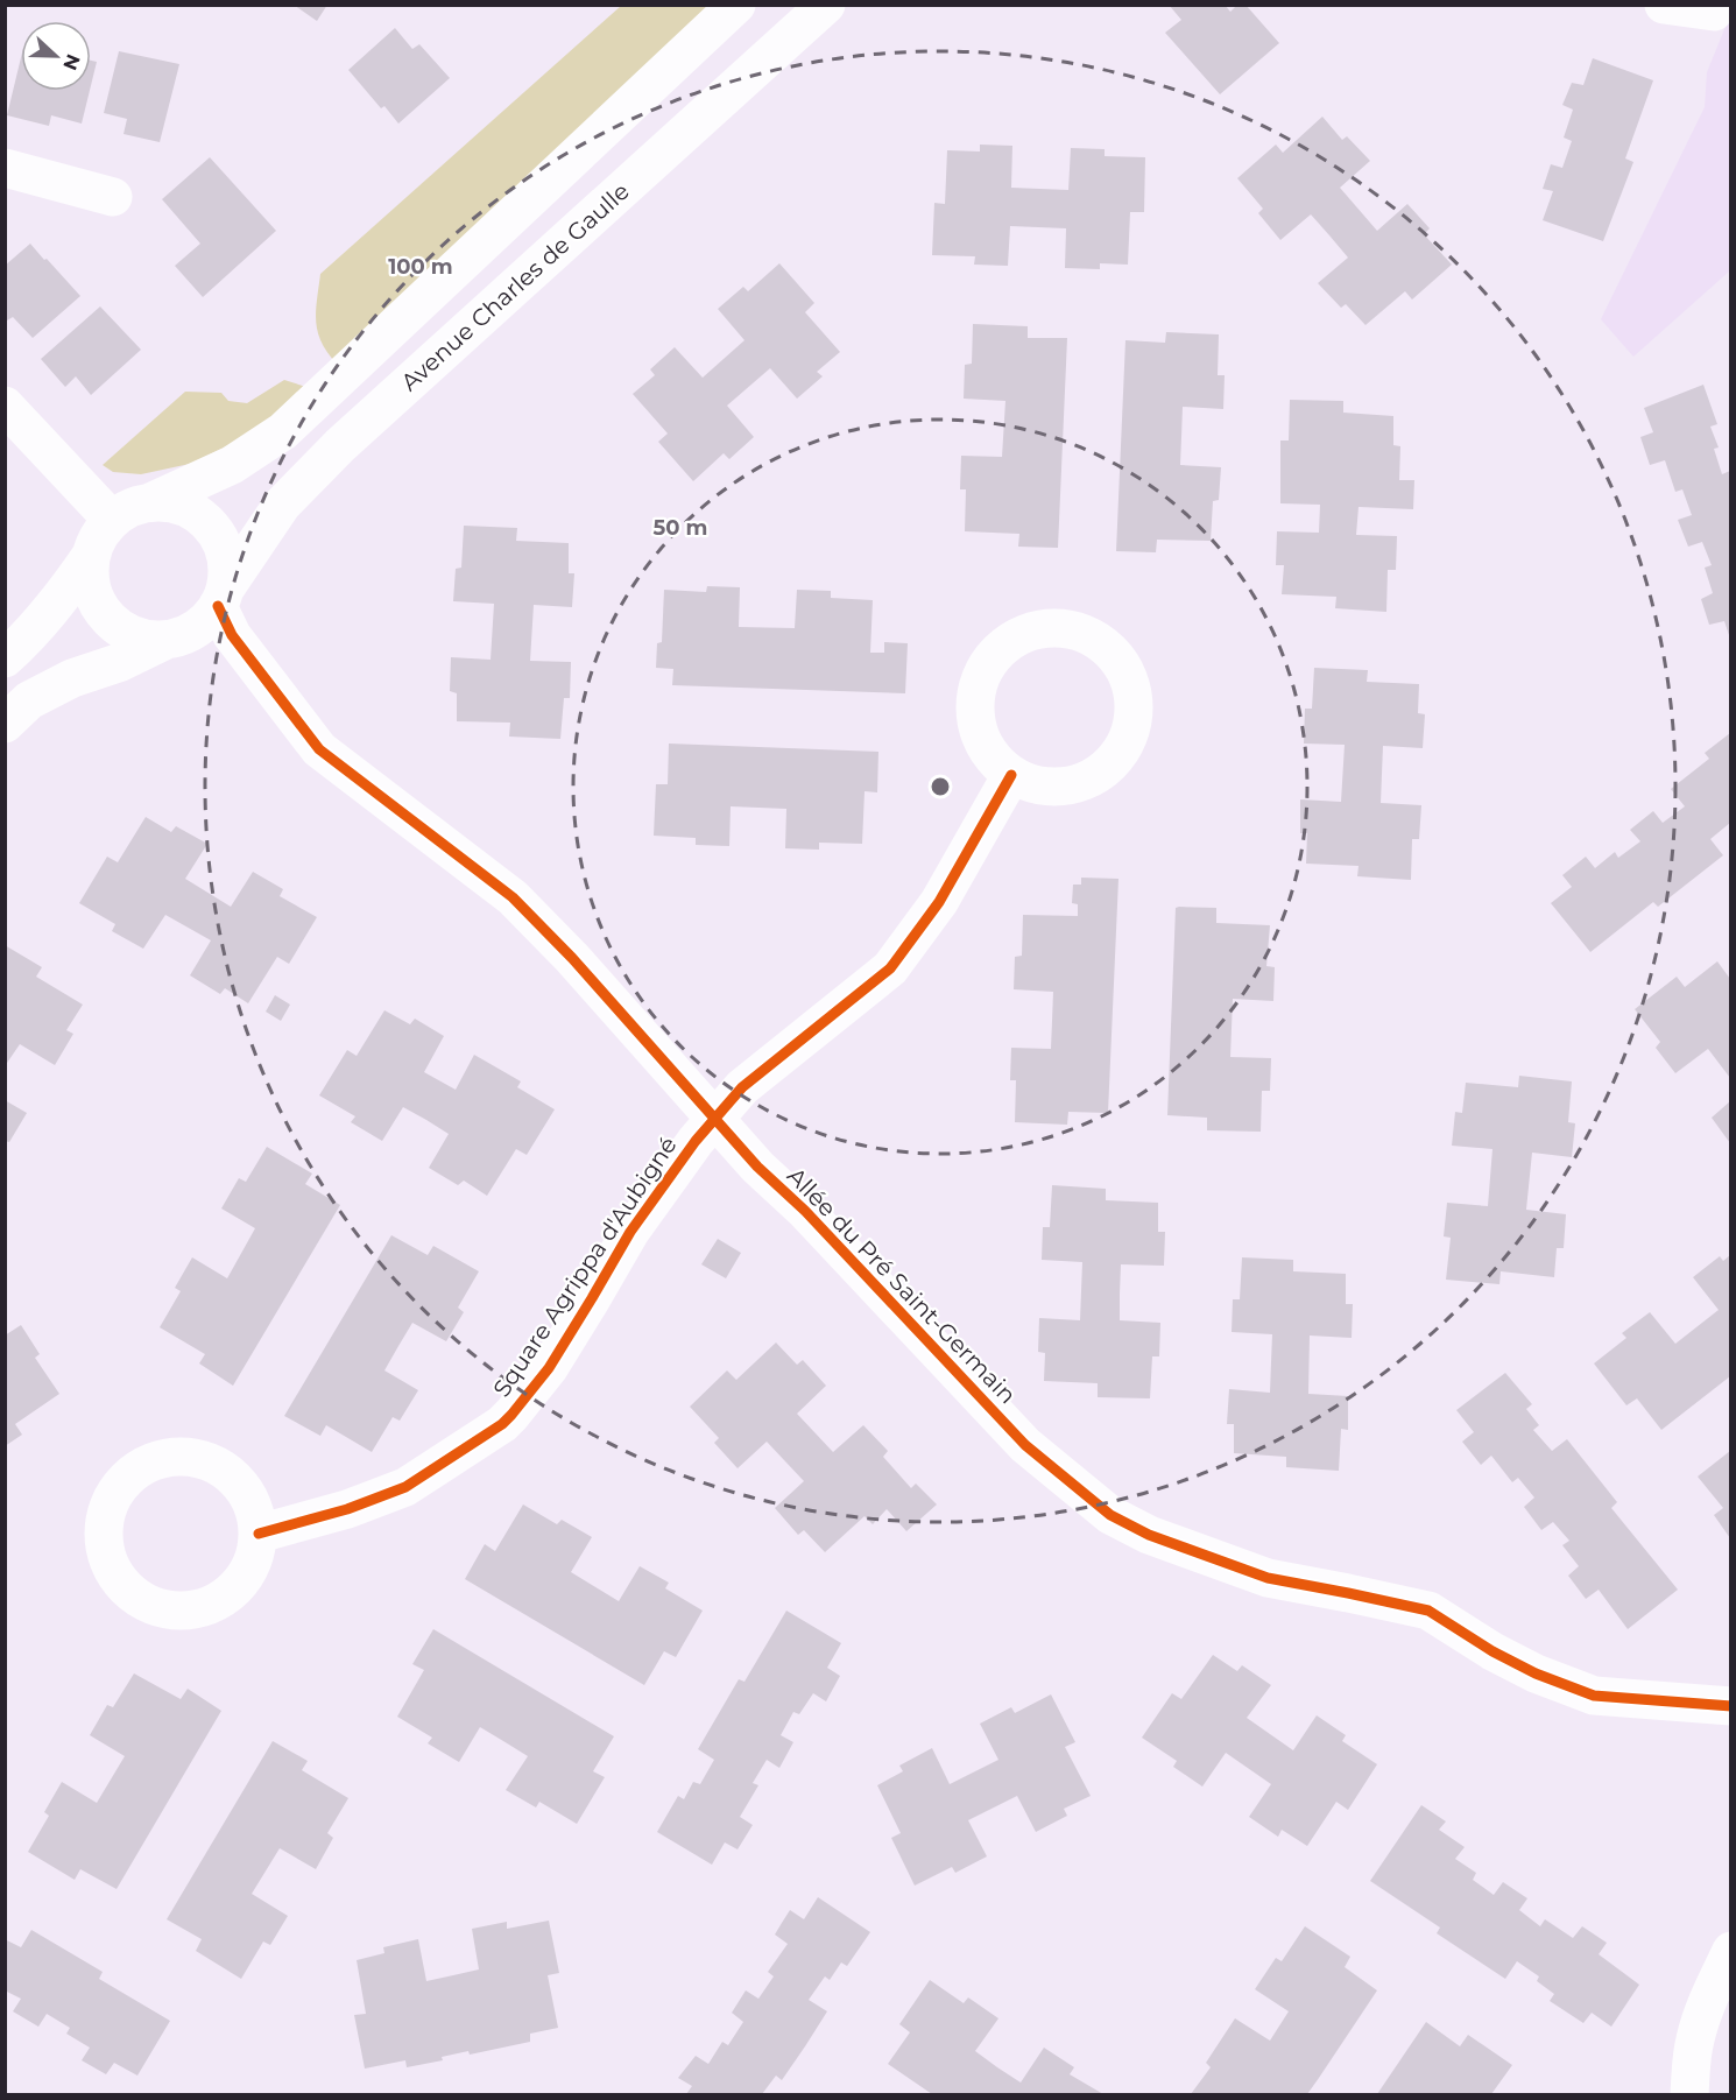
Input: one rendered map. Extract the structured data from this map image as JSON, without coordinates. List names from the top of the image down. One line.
{"streets":{"street":["Avenue Charles de Gaulle","Square Agrippa d'Aubigné","Allée du Pré Saint-Germain"]},"crossings":[["Avenue Charles de Gaulle","Allée du Pré Saint-Germain"],["Square Agrippa d'Aubigné","Allée du Pré Saint-Germain"]],"north":"right","rings":["100 m","50 m"]}
